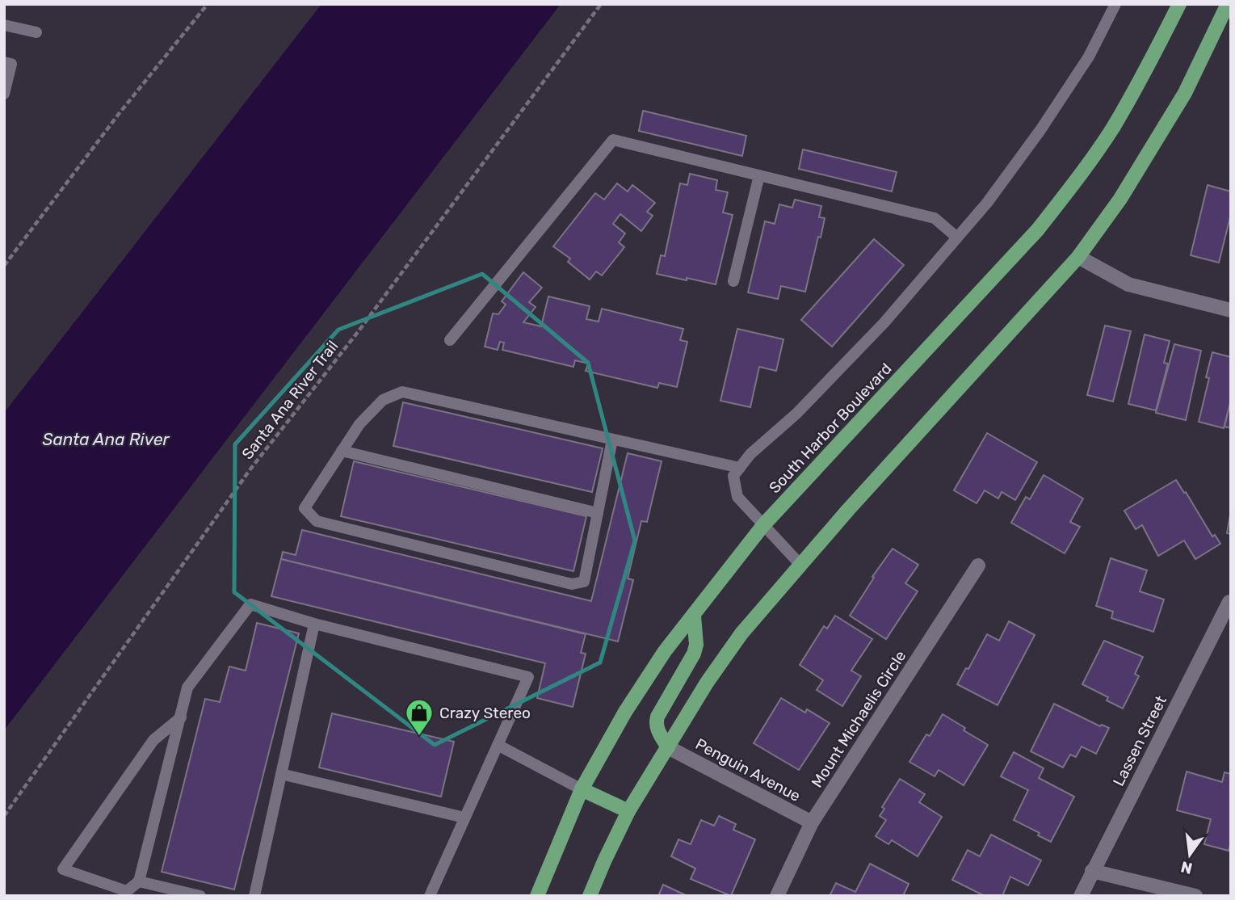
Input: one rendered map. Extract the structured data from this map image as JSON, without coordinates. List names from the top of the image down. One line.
{"streets":{"main road":["South Harbor Boulevard"],"street":["Mount Michaelis Circle","Lassen Street","Penguin Avenue"],"path":["Santa Ana River Trail"]},"crossings":[["Mount Michaelis Circle","Penguin Avenue"]],"water":["Santa Ana River"],"places":{"shop":["Crazy Stereo"]},"north":"bottom"}
